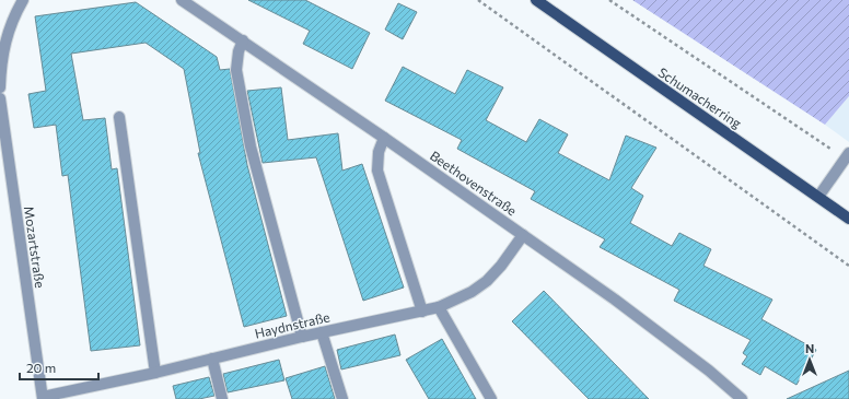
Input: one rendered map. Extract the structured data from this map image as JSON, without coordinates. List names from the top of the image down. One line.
{"streets":{"main road":["Schumacherring"],"street":["Beethovenstraße","Mozartstraße","Haydnstraße"]},"crossings":[["Beethovenstraße","Haydnstraße"],["Mozartstraße","Haydnstraße"]],"scale_bar":"20 m","north":"top"}
